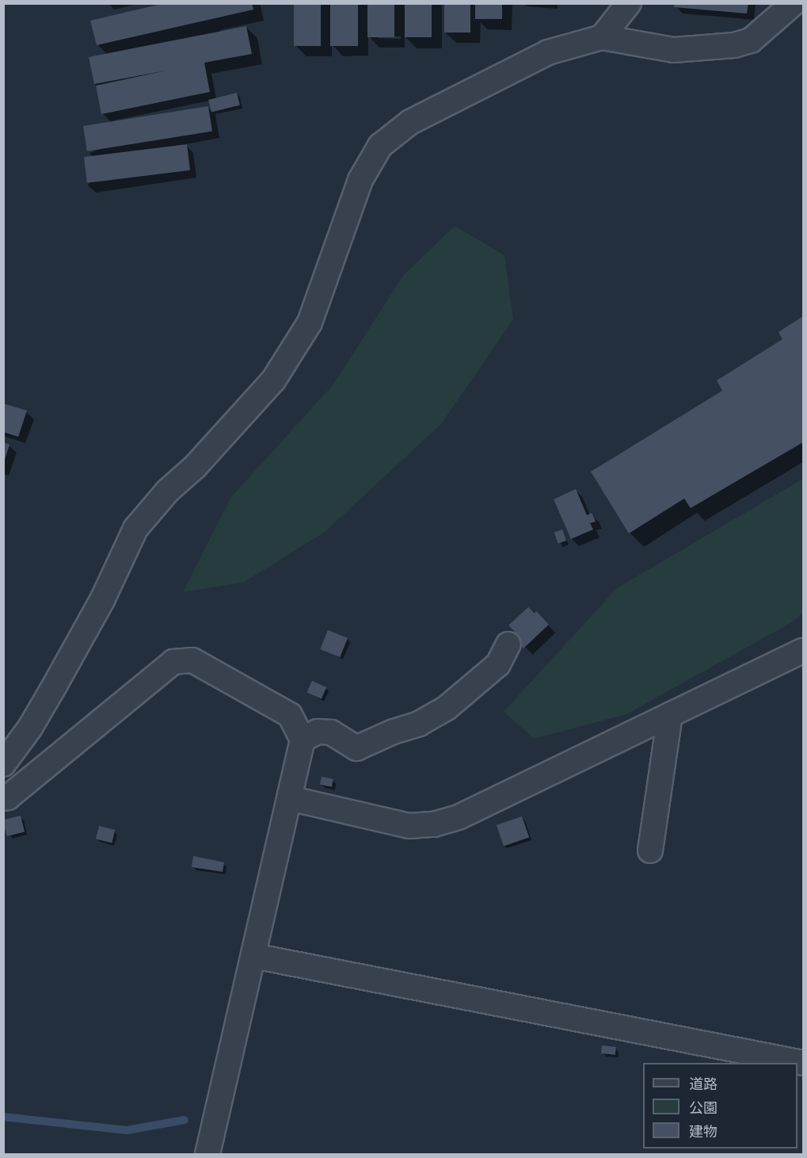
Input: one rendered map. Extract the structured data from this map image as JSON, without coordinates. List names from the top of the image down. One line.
{"legend":["道路","公園","建物"]}
